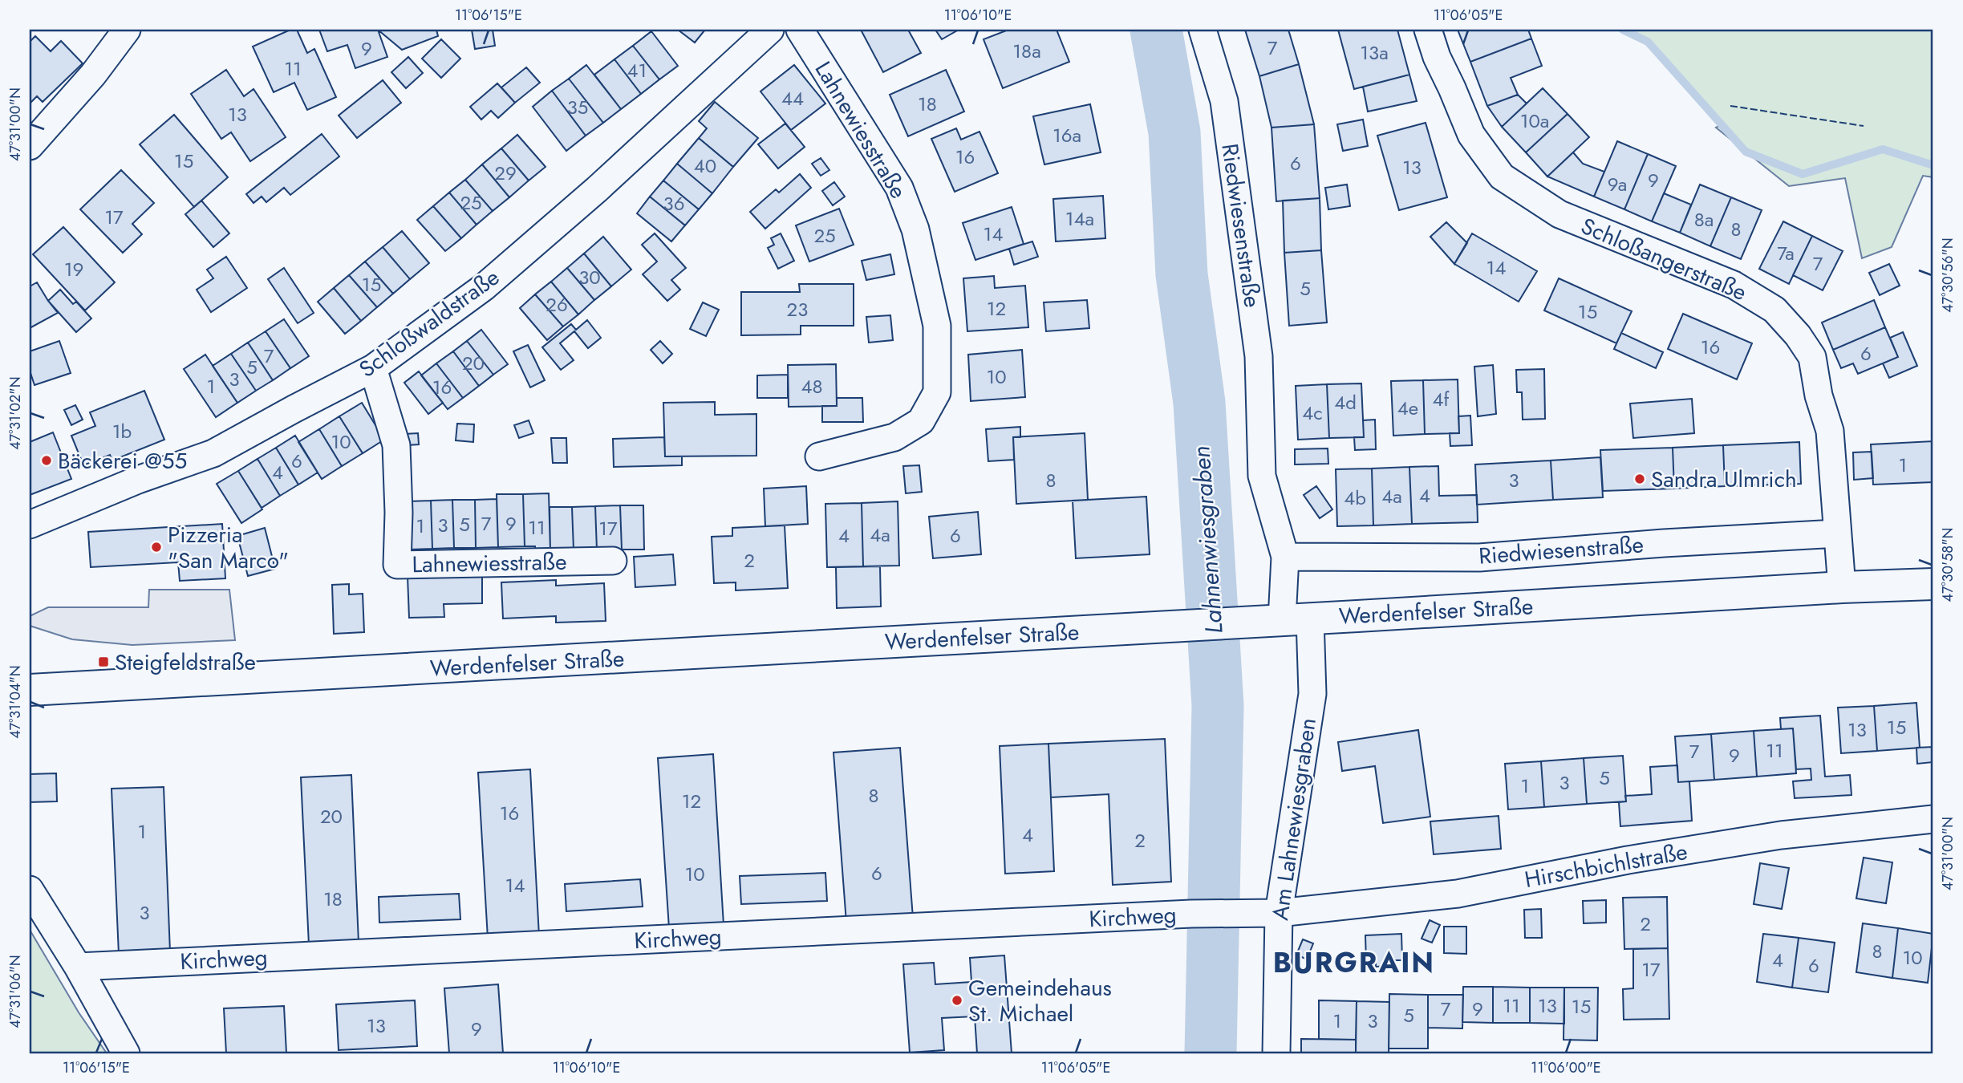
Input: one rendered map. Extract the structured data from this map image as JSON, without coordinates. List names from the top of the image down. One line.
{"streets":{"street":["Lahnewiesstraße","Riedwiesenstraße","Schloßangerstraße","Schloßwaldstraße","Werdenfelser Straße","Am Lahnewiesgraben","Hirschbichlstraße","Kirchweg"]},"crossings":[["Lahnewiesstraße","Schloßwaldstraße"],["Riedwiesenstraße","Schloßangerstraße"],["Riedwiesenstraße","Werdenfelser Straße"],["Riedwiesenstraße","Am Lahnewiesgraben"],["Schloßangerstraße","Werdenfelser Straße"],["Werdenfelser Straße","Am Lahnewiesgraben"],["Am Lahnewiesgraben","Hirschbichlstraße"],["Am Lahnewiesgraben","Kirchweg"],["Hirschbichlstraße","Kirchweg"]],"districts":["BURGRAIN"],"water":["Lahnenwiesgraben"],"places":{"other":["Bäckerei @55","Sandra Ulmrich","Pizzeria \"San Marco\"","Gemeindehaus St. Michael"],"transit":["Steigfeldstraße"]},"house_numbers":["7","9","18a","13a","11","41","44","18","35","13","10a","16a","16","15","6","40","13","29","9","9a","25","36","17","14a","8a","8","14","25","7a","7","14","19","30","15","5","26","12","23","15","16","6","7","20","5","10","3","1","48","16","4f","4d","4e","4c","1b","10","6","1","4","8","3","4","4a","4b","7","9","5","3","1","11","17","4a","4","6","2","15","13","11","7","9","5","3","1","8","12","16","20","1","4","2","6","10","14","18","3","2","8","10","4","6","17","11","13","15","7","9","5","1","3","13","9"],"coordinates":["11°06'15\"E","11°06'10\"E","11°06'05\"E","47°31'00\"N","47°30'56\"N","47°31'02\"N","47°30'58\"N","47°31'04\"N","47°31'06\"N","11°06'00\"E"]}
